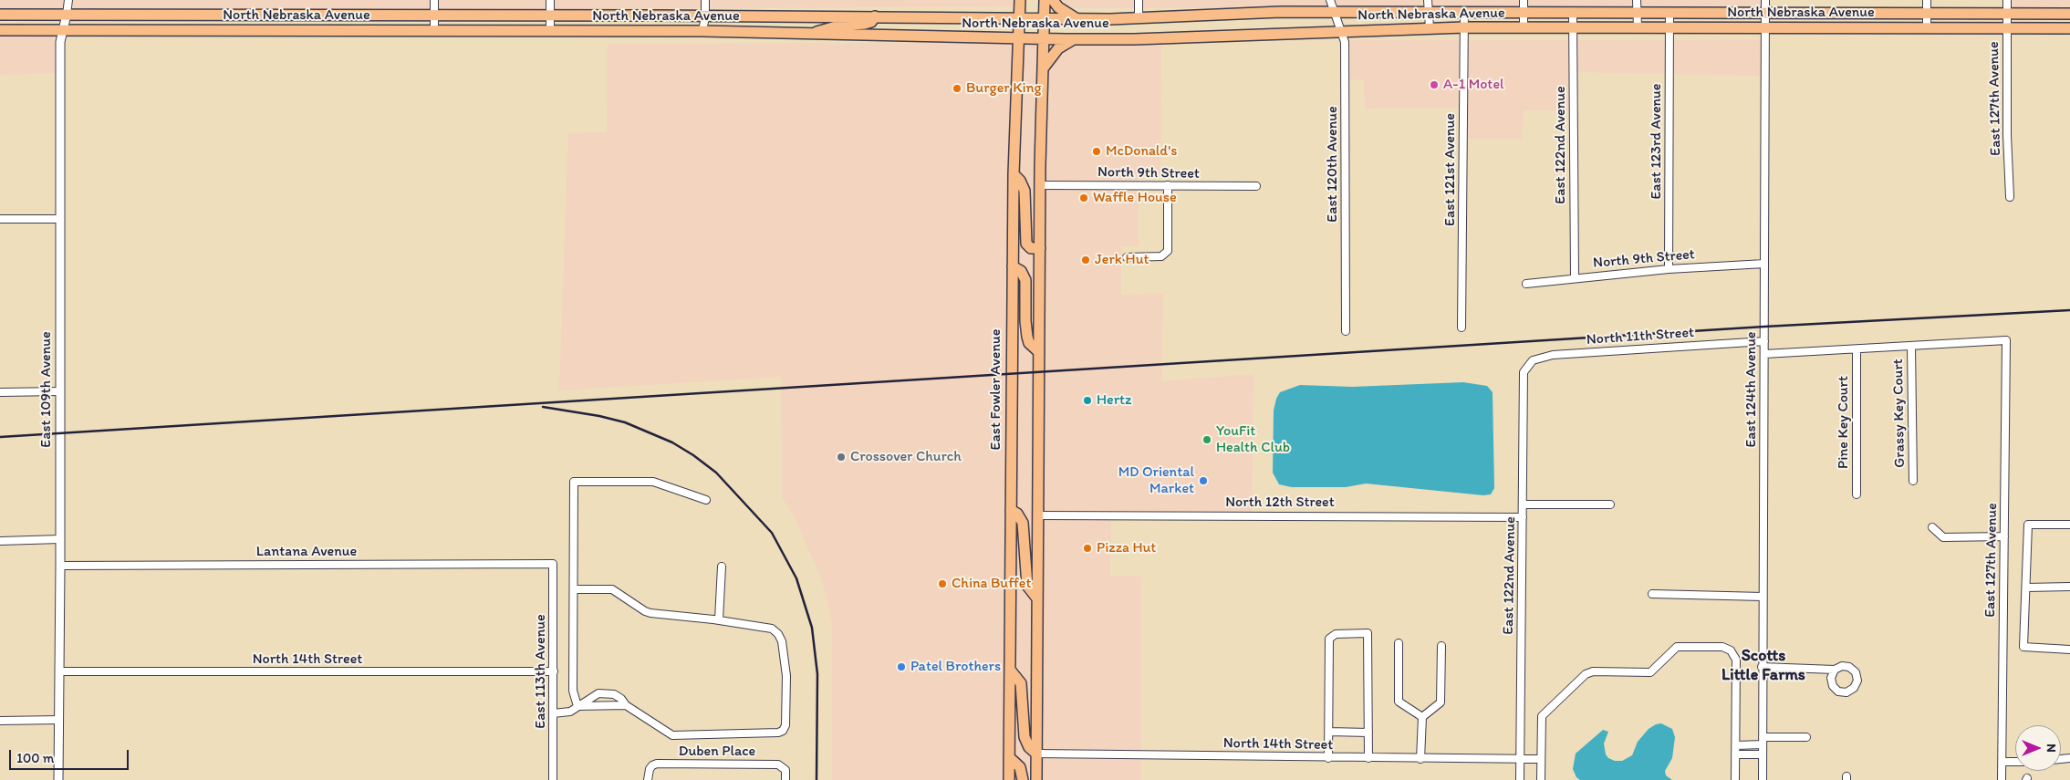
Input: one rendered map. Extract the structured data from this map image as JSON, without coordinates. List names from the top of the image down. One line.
{"streets":{"main road":["North Nebraska Avenue","East Fowler Avenue"],"street":["East 127th Avenue","East 123rd Avenue","East 122nd Avenue","East 120th Avenue","East 121st Avenue","North 9th Street","North 11th Street","East 109th Avenue","East 124th Avenue","Grassy Key Court","Pine Key Court","North 12th Street","Lantana Avenue","North 14th Street","East 113th Avenue","Duben Place"]},"crossings":[["North Nebraska Avenue","East 127th Avenue"],["North Nebraska Avenue","East 123rd Avenue"],["North Nebraska Avenue","East 122nd Avenue"],["North Nebraska Avenue","East 120th Avenue"],["North Nebraska Avenue","East 121st Avenue"],["North Nebraska Avenue","East 109th Avenue"],["North Nebraska Avenue","East Fowler Avenue"],["North Nebraska Avenue","East 124th Avenue"],["East 127th Avenue","Grassy Key Court"],["East 123rd Avenue","North 9th Street"],["East 122nd Avenue","North 9th Street"],["East 122nd Avenue","North 11th Street"],["East 122nd Avenue","North 12th Street"],["East 122nd Avenue","North 14th Street"],["North 9th Street","East 124th Avenue"],["North 11th Street","East 124th Avenue"],["East 109th Avenue","Lantana Avenue"],["East 109th Avenue","North 14th Street"],["Lantana Avenue","East 113th Avenue"],["North 14th Street","East 113th Avenue"]],"districts":["Scotts Little Farms"],"places":["A-1 Motel","Burger King","McDonald's","Waffle House","Jerk Hut","Hertz","YouFit Health Club","Crossover Church","MD Oriental Market","Pizza Hut","China Buffet","Patel Brothers"],"scale_bar":"100 m","north":"right"}
